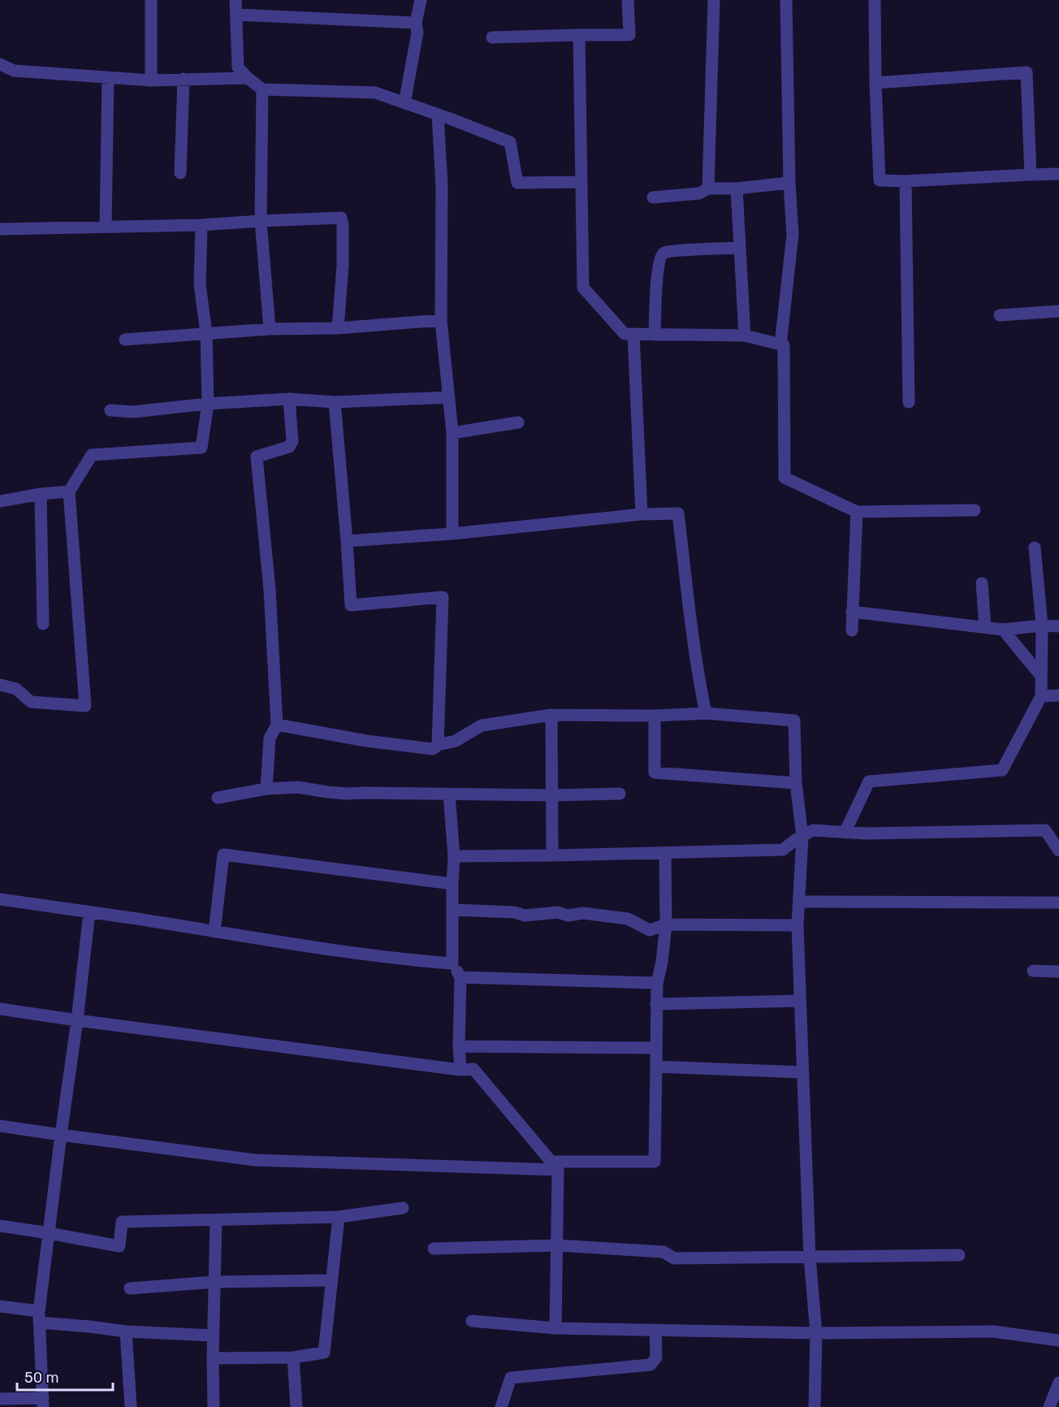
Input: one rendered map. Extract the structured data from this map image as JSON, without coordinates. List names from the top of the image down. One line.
{"scale_bar":"50 m"}
